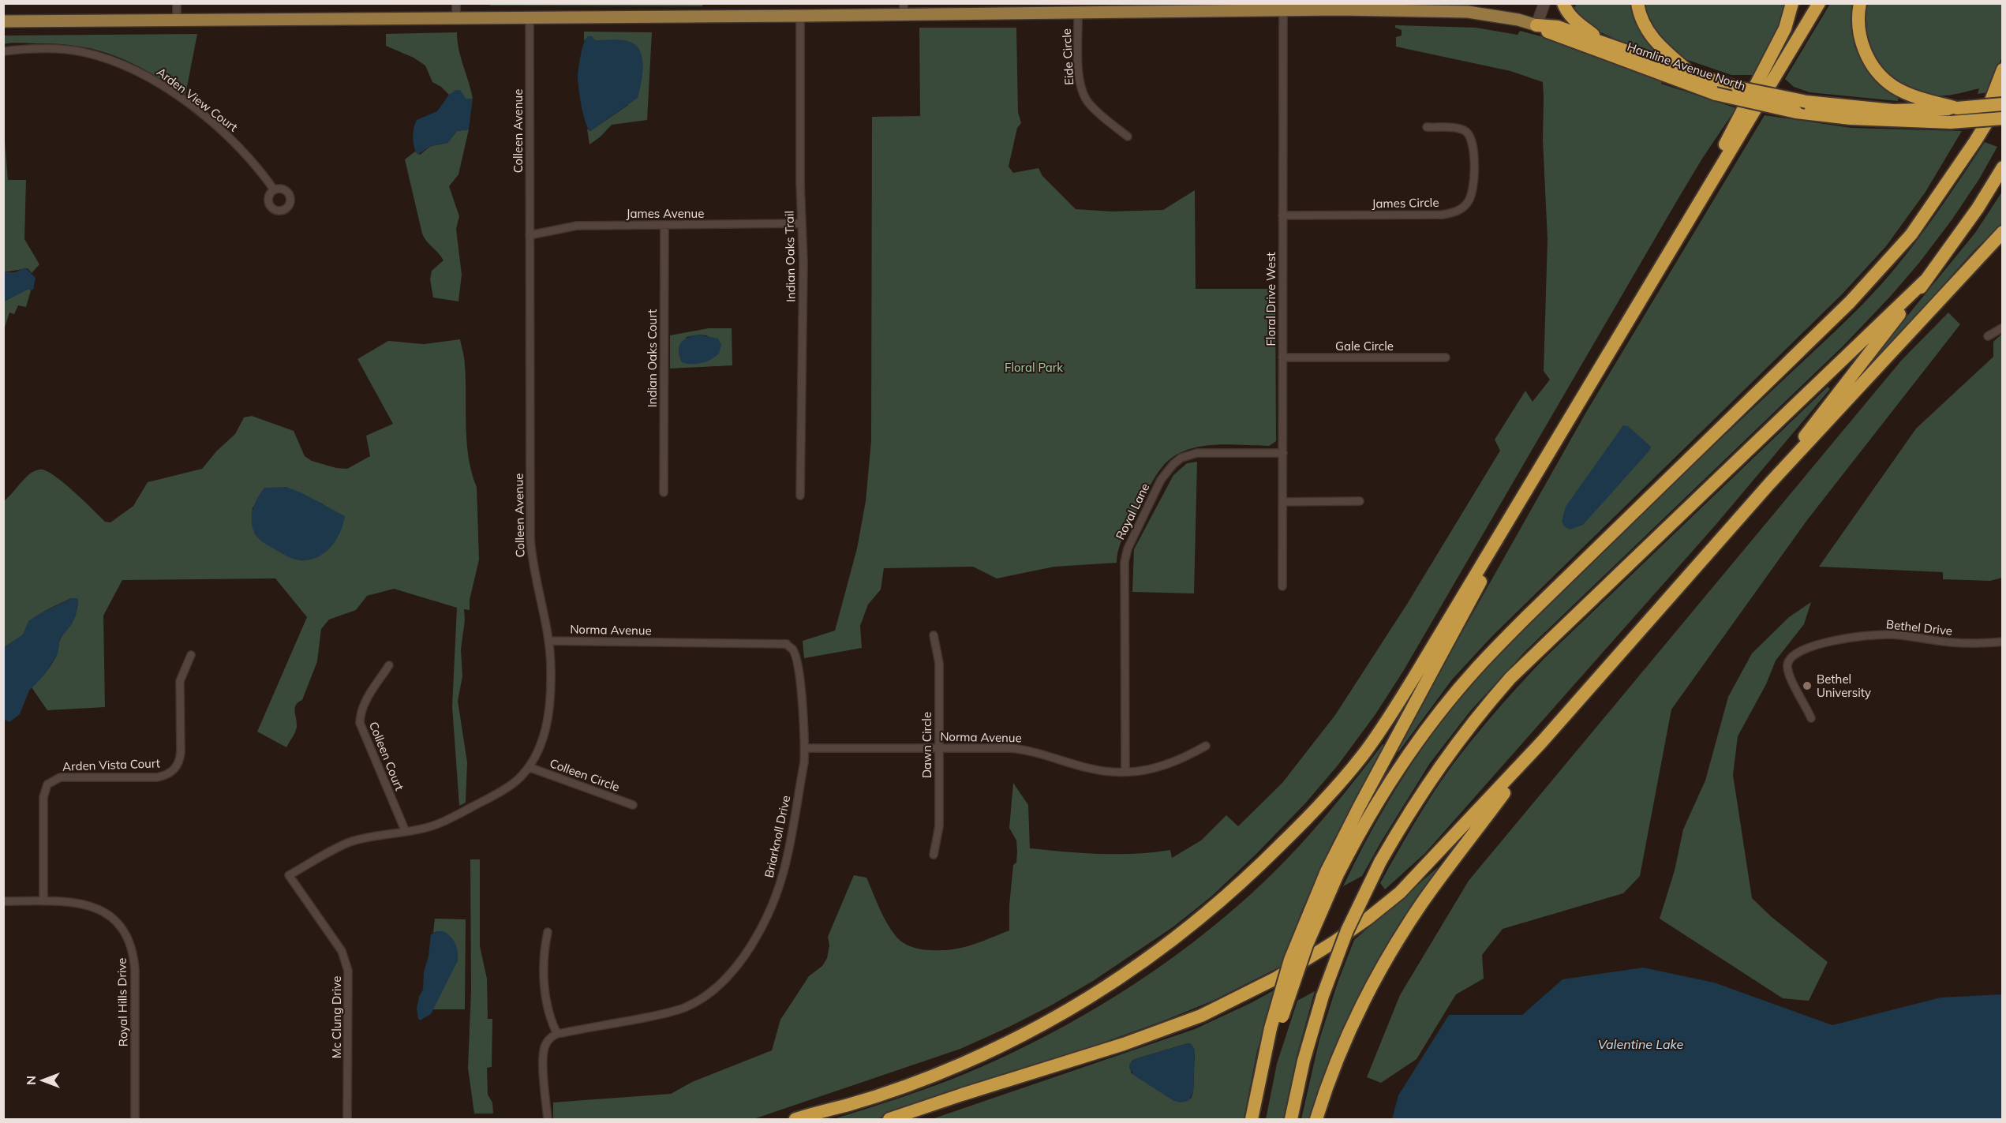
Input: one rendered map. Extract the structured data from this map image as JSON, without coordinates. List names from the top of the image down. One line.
{"streets":{"highway":["Hamline Avenue North"],"street":["Eide Circle","Arden View Court","Colleen Avenue","James Circle","James Avenue","Indian Oaks Trail","Floral Drive West","Gale Circle","Indian Oaks Court","Royal Lane","Bethel Drive","Norma Avenue","Dawn Circle","Colleen Court","Arden Vista Court","Colleen Circle","Briarknoll Drive","Royal Hills Drive","Mc Clung Drive"]},"crossings":[["Eide Circle","Hamline Avenue North"],["Hamline Avenue North","Colleen Avenue"],["Hamline Avenue North","Indian Oaks Trail"],["Hamline Avenue North","Floral Drive West"],["Colleen Avenue","James Avenue"],["Colleen Avenue","Norma Avenue"],["Colleen Avenue","Colleen Court"],["Colleen Avenue","Colleen Circle"],["Colleen Avenue","Mc Clung Drive"],["James Circle","Floral Drive West"],["James Avenue","Indian Oaks Trail"],["James Avenue","Indian Oaks Court"],["Floral Drive West","Gale Circle"],["Floral Drive West","Royal Lane"],["Royal Lane","Norma Avenue"],["Norma Avenue","Dawn Circle"],["Norma Avenue","Briarknoll Drive"],["Arden Vista Court","Royal Hills Drive"]],"water":["Valentine Lake"],"parks":["Floral Park"],"places":["Bethel University"],"north":"left"}
